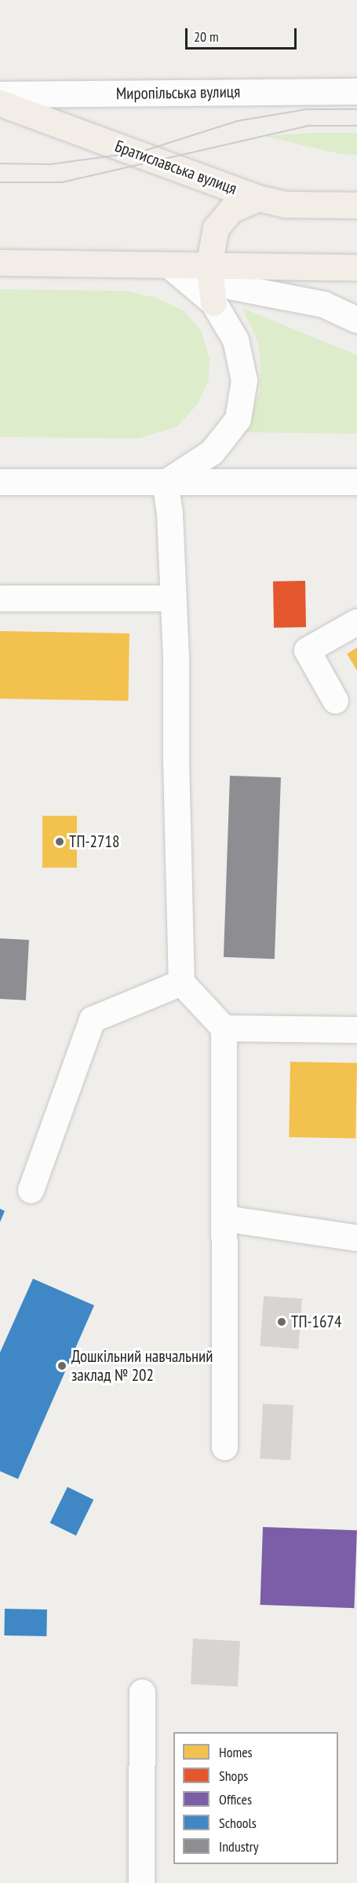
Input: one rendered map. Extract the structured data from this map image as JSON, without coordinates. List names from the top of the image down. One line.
{"streets":{"main road":["Братиславська вулиця"],"street":["Миропільська вулиця"]},"places":["ТП-2718","ТП-1674","Дошкільний навчальний заклад № 202"],"legend":["Homes","Shops","Offices","Schools","Industry"],"scale_bar":"20 m"}
